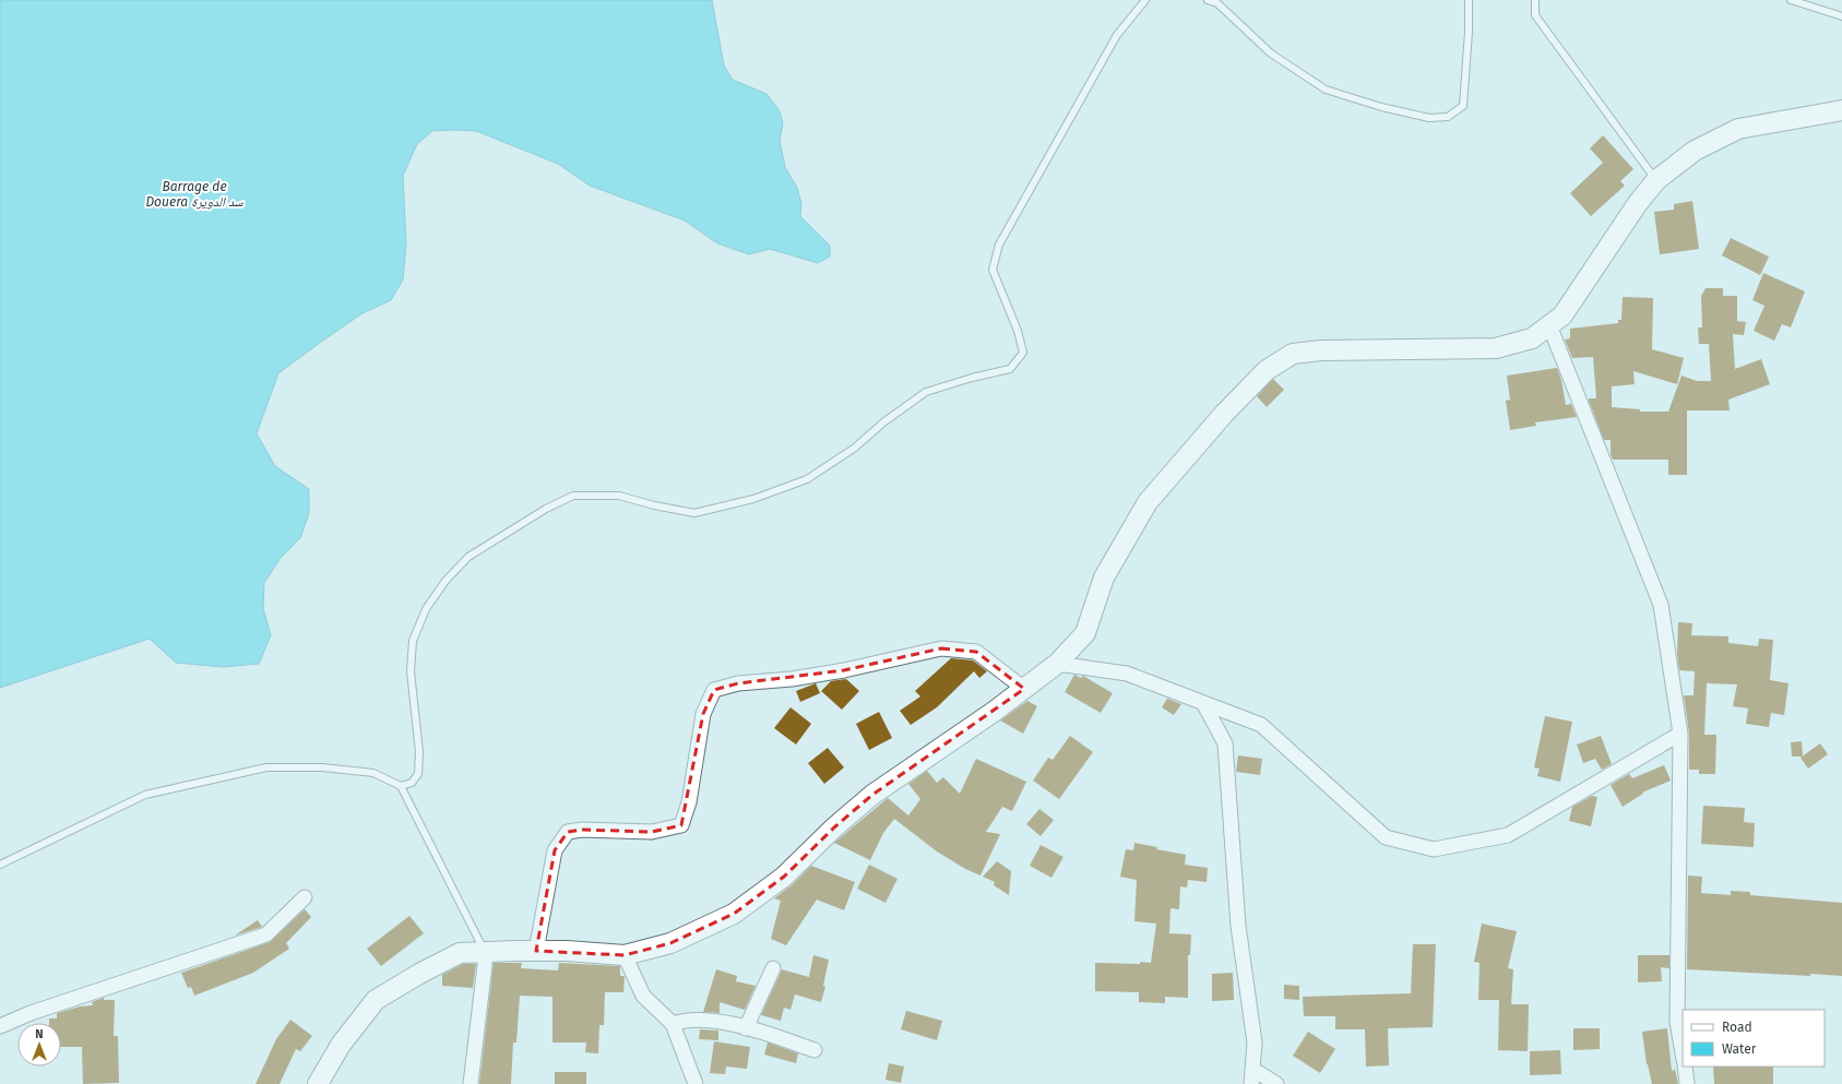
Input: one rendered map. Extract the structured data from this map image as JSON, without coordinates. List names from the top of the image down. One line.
{"water":["Barrage de Douera سد الدويرة"],"legend":["Road","Water"],"north":"top"}
